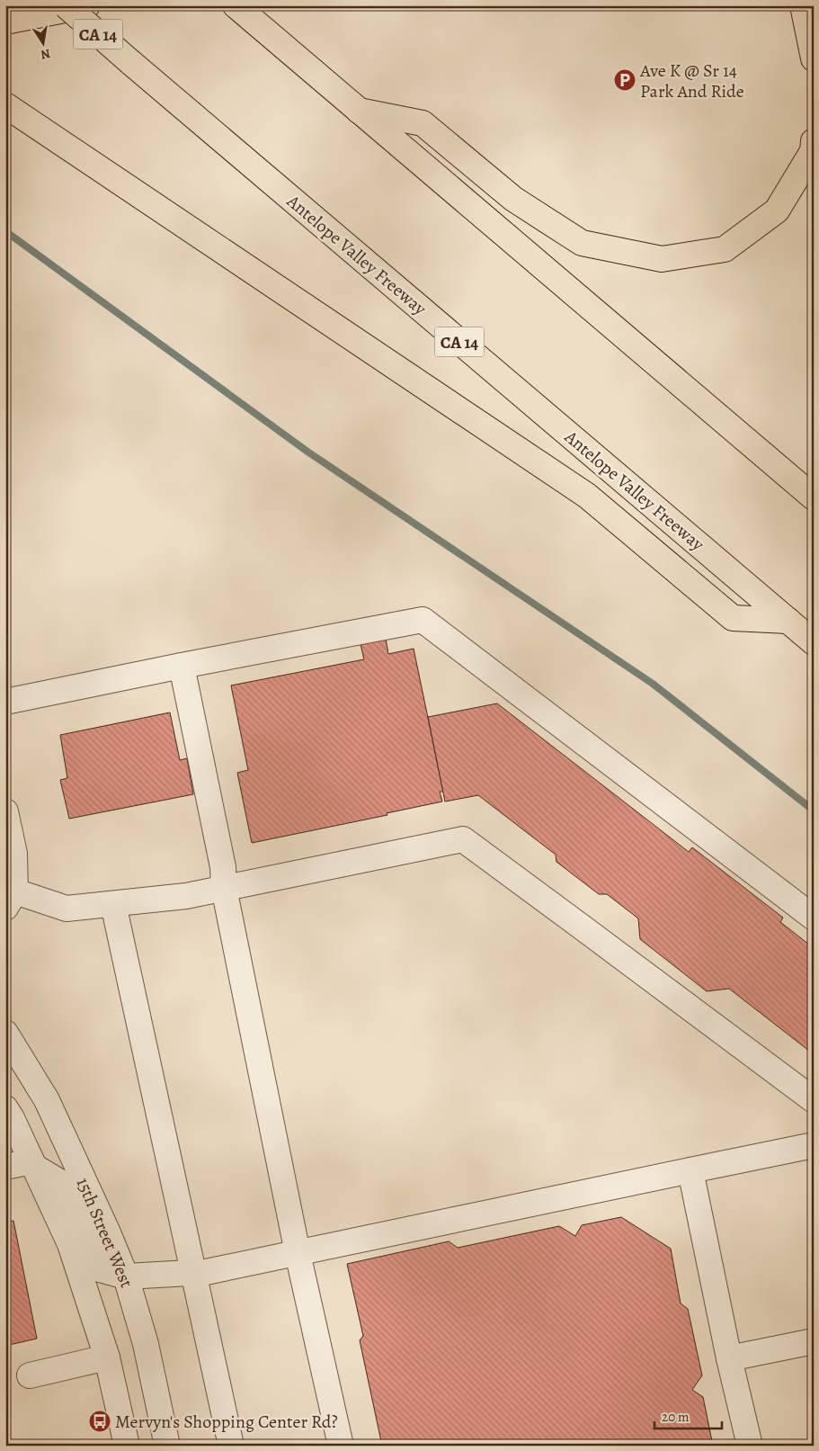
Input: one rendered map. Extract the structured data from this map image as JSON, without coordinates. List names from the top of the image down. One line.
{"streets":{"main road":["CA 14","Antelope Valley Freeway"],"street":["15th Street West"]},"places":{"parking":["Ave K @ Sr 14 Park And Ride"],"bus stop":["Mervyn's Shopping Center Rd?"]},"scale_bar":"20 m","north":"bottom"}
